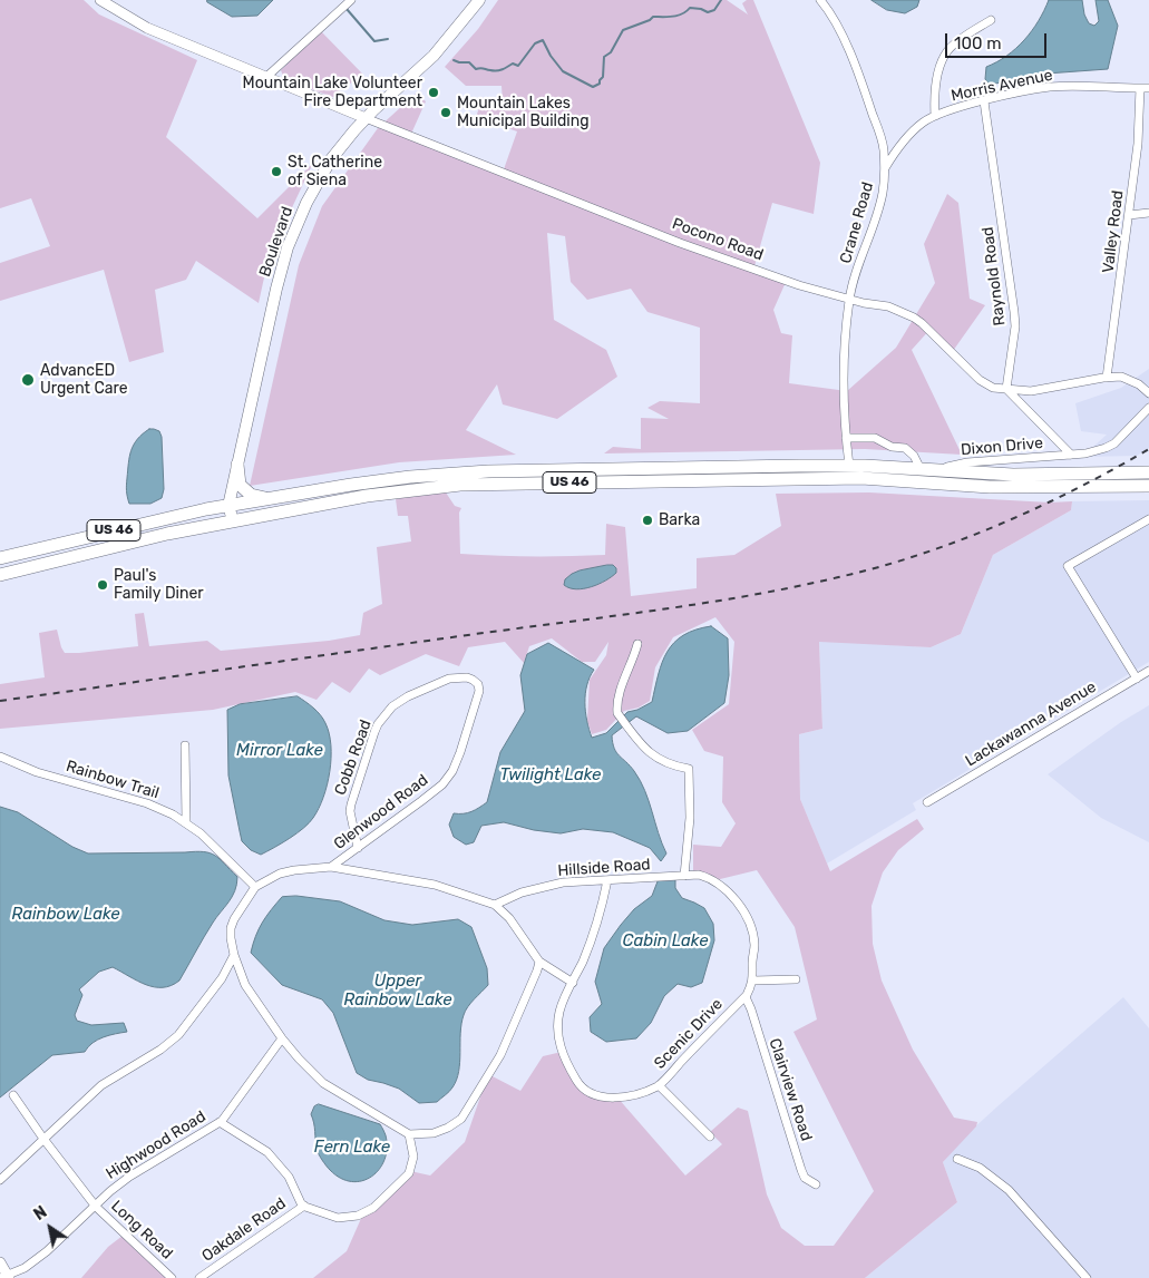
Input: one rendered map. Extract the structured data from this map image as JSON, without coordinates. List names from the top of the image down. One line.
{"streets":{"highway":["US 46"],"main road":["Boulevard"],"street":["Morris Avenue","Crane Road","Valley Road","Pocono Road","Raynold Road","Dixon Drive","Lackawanna Avenue","Cobb Road","Rainbow Trail","Glenwood Road","Hillside Road","Scenic Drive","Clairview Road","Highwood Road","Long Road","Oakdale Road"]},"crossings":[["Morris Avenue","Crane Road"],["Morris Avenue","Valley Road"],["Morris Avenue","Raynold Road"],["Crane Road","Pocono Road"],["Crane Road","US 46"],["Valley Road","Pocono Road"],["Pocono Road","Boulevard"],["Pocono Road","Raynold Road"],["Boulevard","US 46"],["Dixon Drive","US 46"],["Cobb Road","Glenwood Road"],["Hillside Road","Scenic Drive"],["Scenic Drive","Clairview Road"],["Highwood Road","Long Road"]],"water":["Mirror Lake","Twilight Lake","Rainbow Lake","Cabin Lake","Upper Rainbow Lake","Fern Lake"],"places":["Mountain Lake Volunteer Fire Department","Mountain Lakes Municipal Building","St. Catherine of Siena","AdvancED Urgent Care","Barka","Paul's Family Diner"],"scale_bar":"100 m","north":"top left"}
